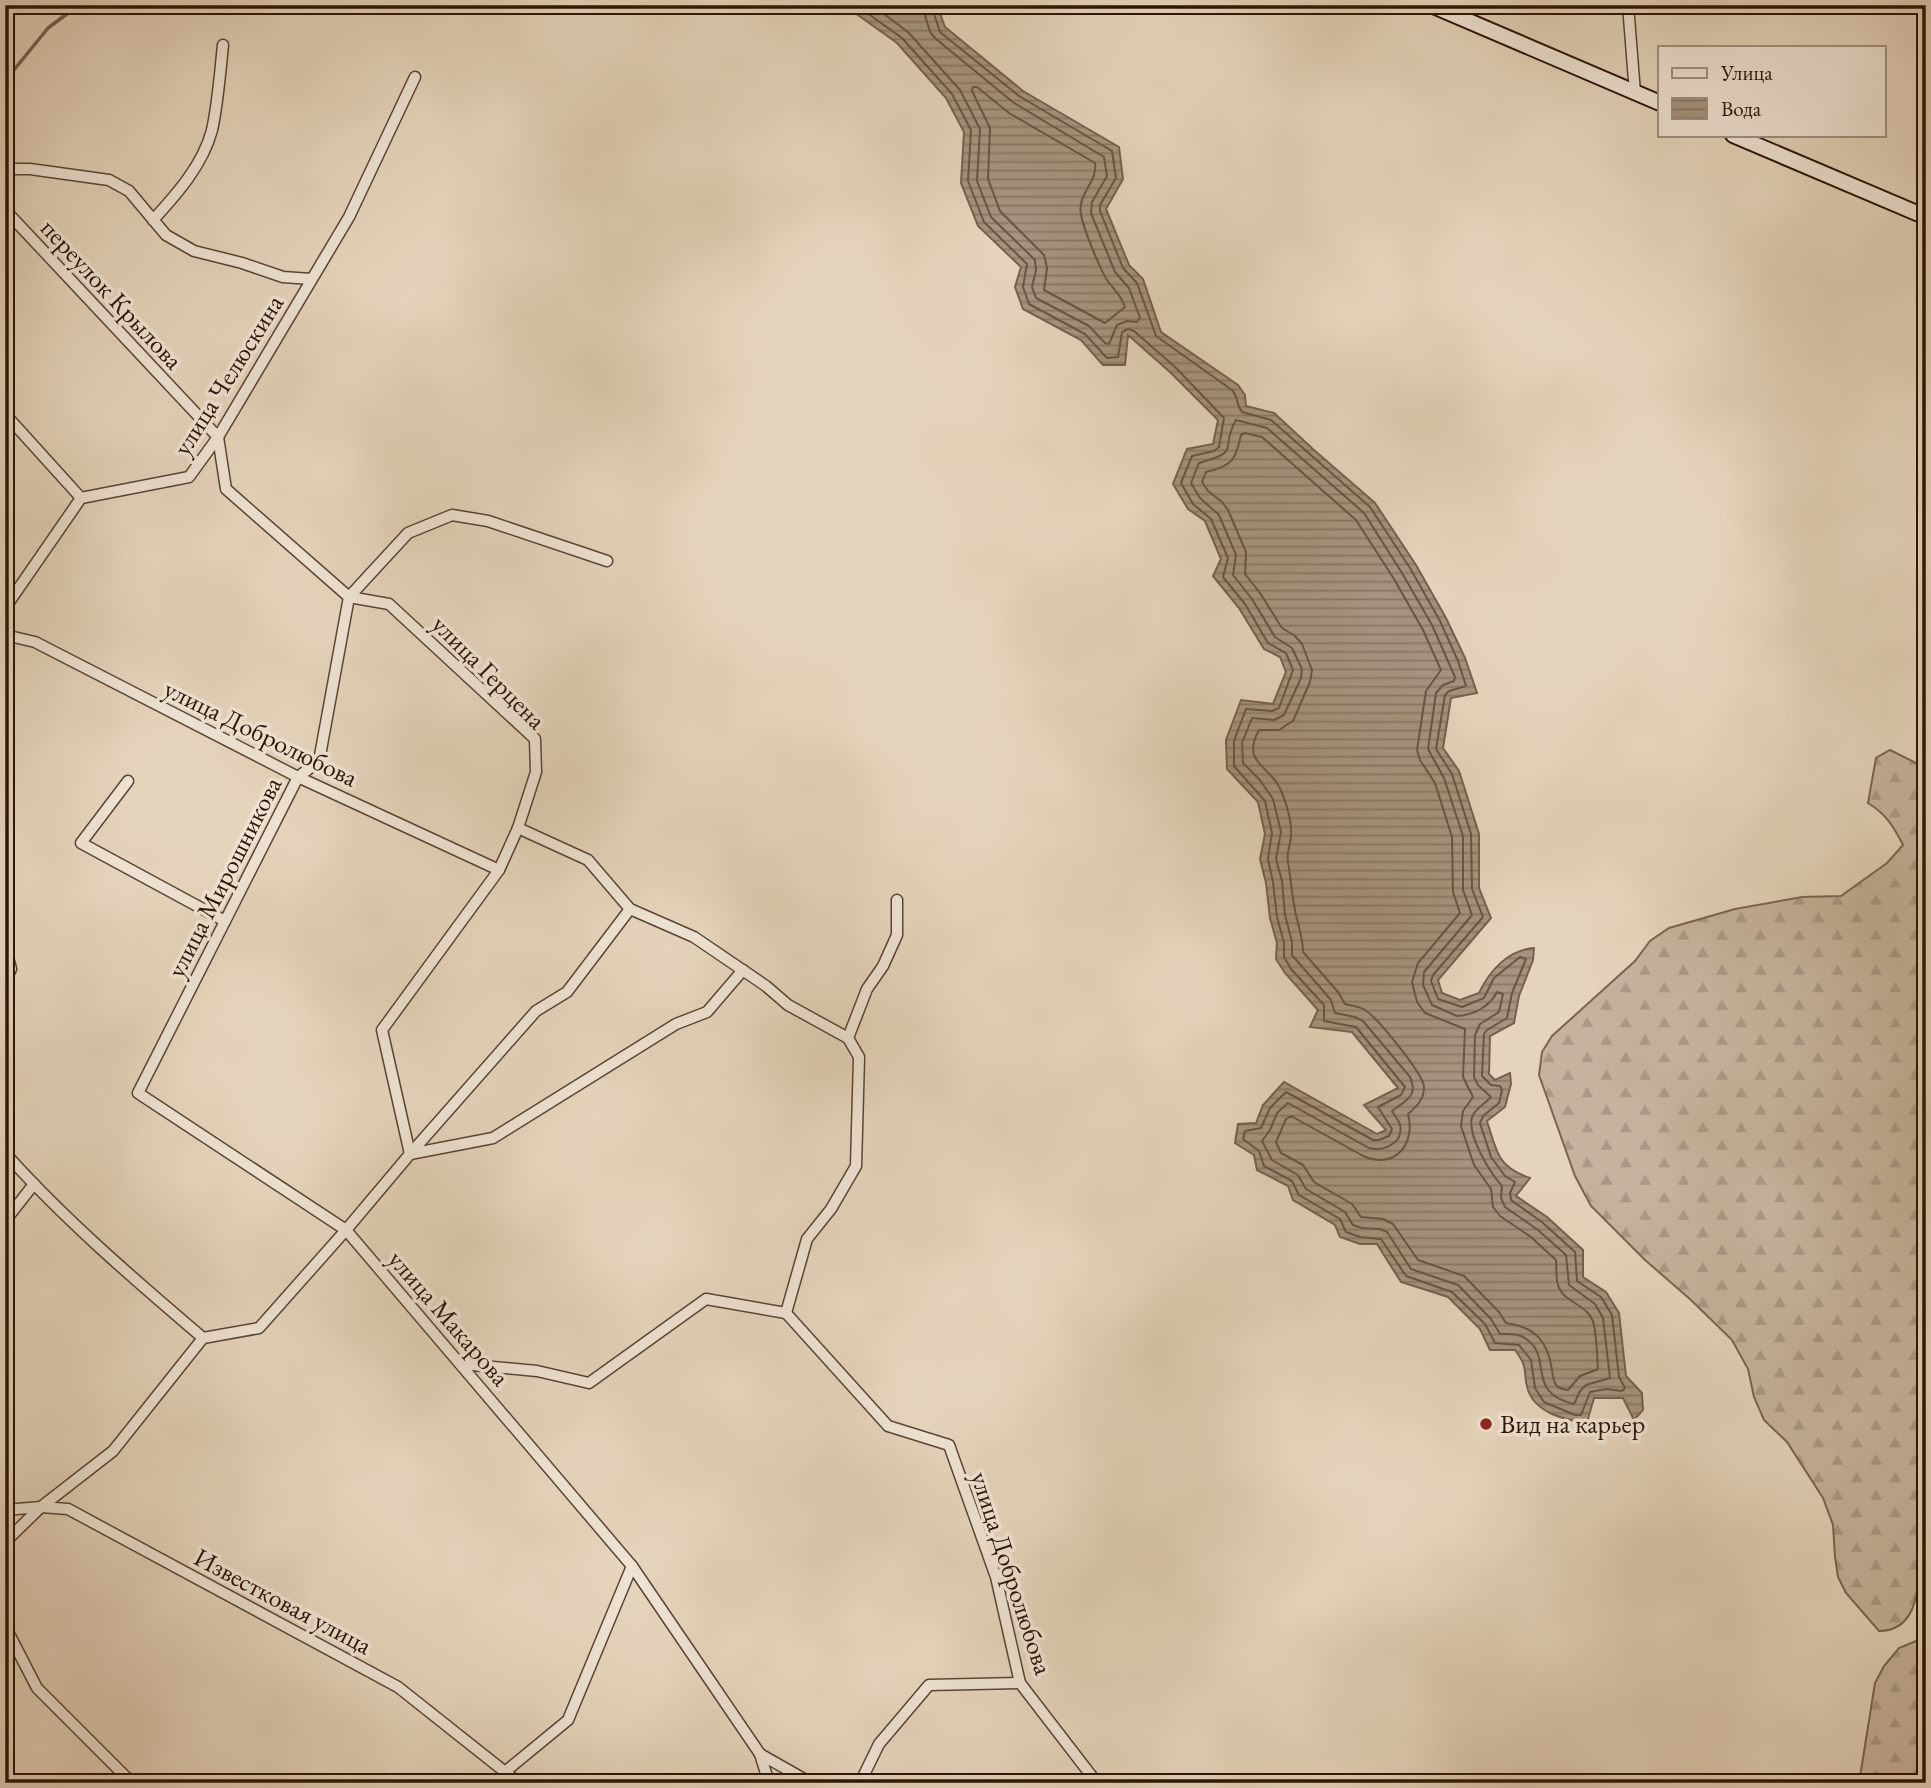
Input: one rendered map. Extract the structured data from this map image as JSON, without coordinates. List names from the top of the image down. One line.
{"streets":{"street":["переулок Крылова","улица Челюскина","улица Герцена","улица Добролюбова","улица Мирошникова","улица Макарова","Известковая улица"]},"crossings":[["переулок Крылова","улица Челюскина"],["улица Герцена","улица Добролюбова"],["улица Герцена","улица Мирошникова"],["улица Добролюбова","улица Мирошникова"],["улица Мирошникова","улица Макарова"]],"places":["Вид на карьер"],"legend":["Улица","Вода"]}
